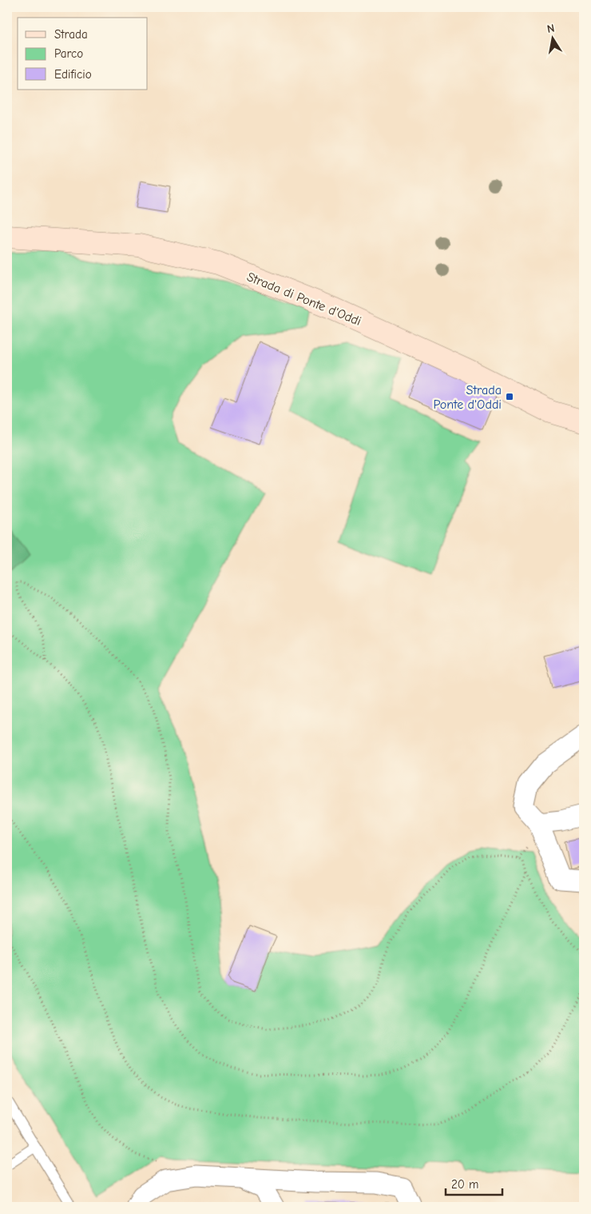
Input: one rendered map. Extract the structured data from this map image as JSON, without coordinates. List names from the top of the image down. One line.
{"streets":{"street":["Strada di Ponte d'Oddi"]},"places":{"transit":["Strada Ponte d'Oddi"]},"legend":["Strada","Parco","Edificio"],"scale_bar":"20 m","north":"top"}
